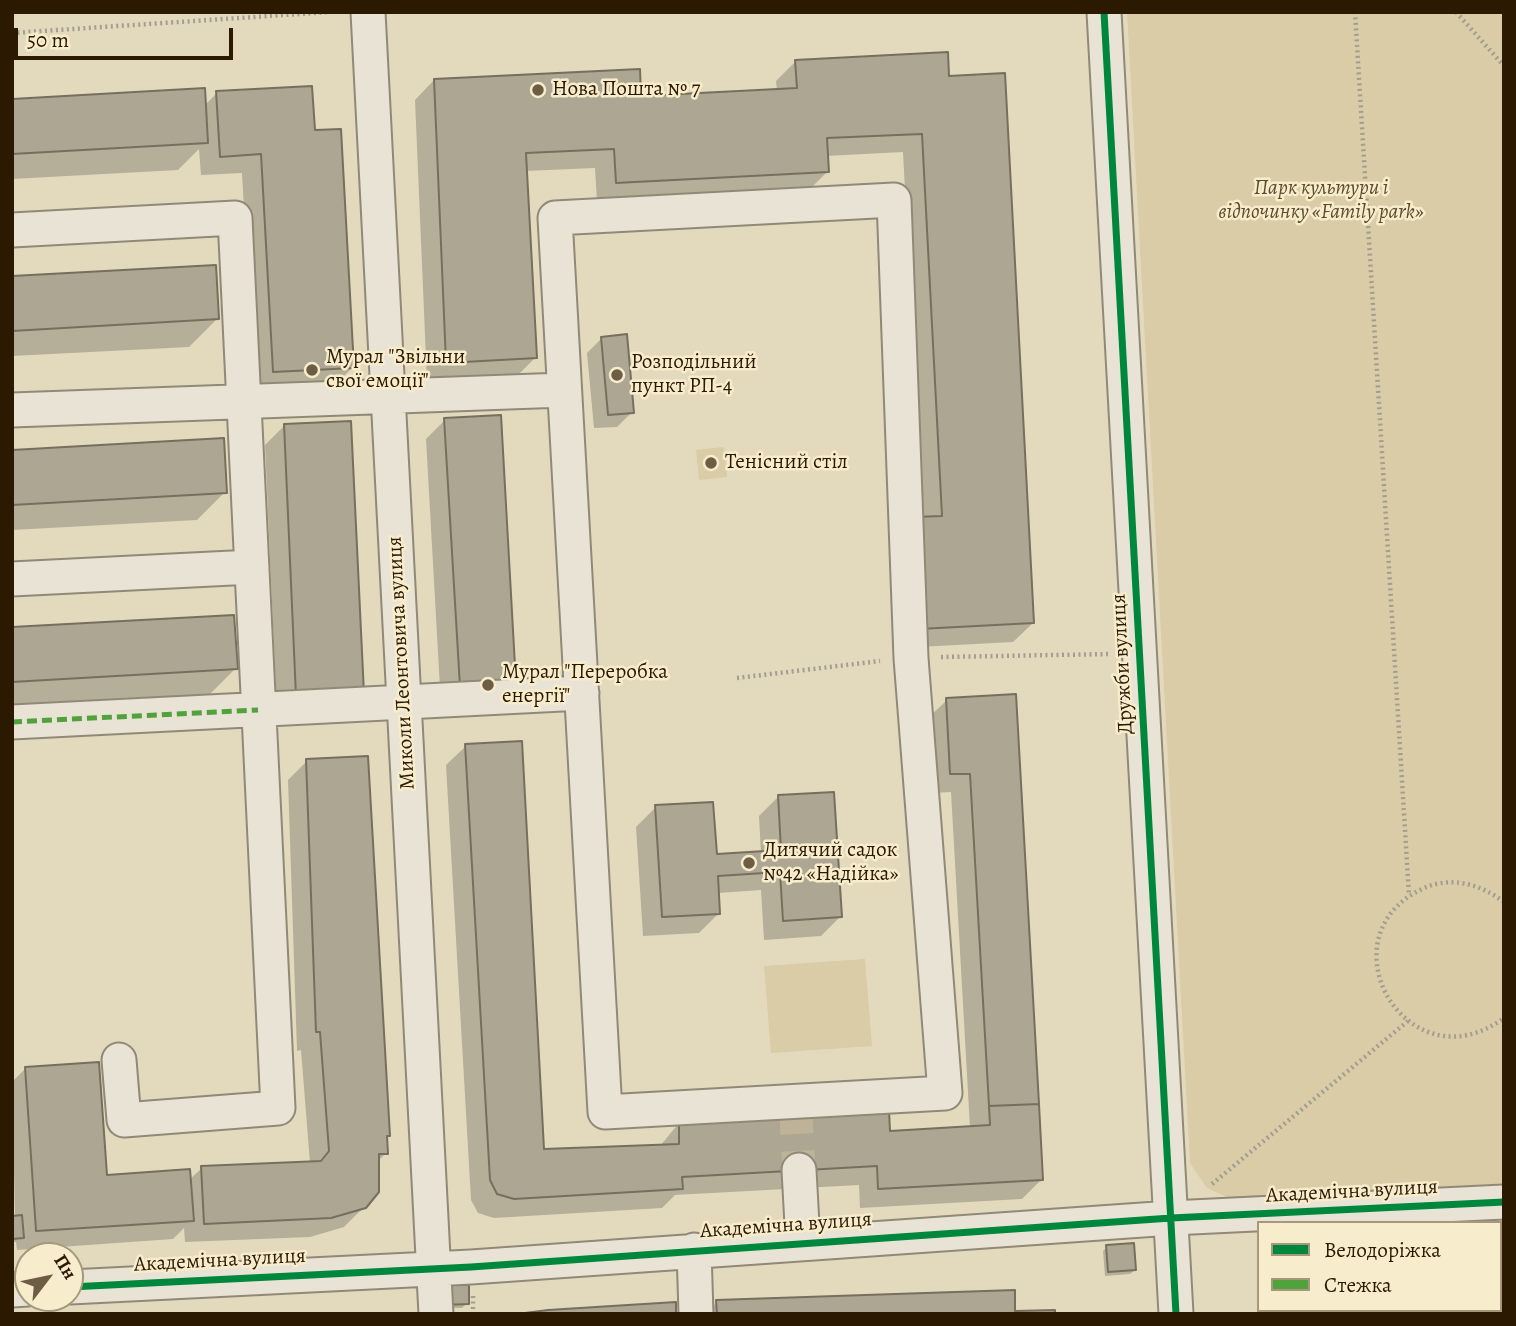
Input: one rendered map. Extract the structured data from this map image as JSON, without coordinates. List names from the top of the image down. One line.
{"streets":{"street":["Миколи Леонтовича вулиця","Дружби вулиця","Академічна вулиця"]},"crossings":[["Миколи Леонтовича вулиця","Академічна вулиця"],["Дружби вулиця","Академічна вулиця"]],"parks":["Парк культури і відпочинку «Family park»"],"places":["Нова Пошта № 7","Мурал \"Звільни свої емоції\"","Розподільний пункт РП-4","Тенісний стіл","Мурал \"Переробка енергії\"","Дитячий садок №42 «Надійка»"],"legend":["Велодоріжка","Стежка"],"scale_bar":"50 m","north":"top right"}
